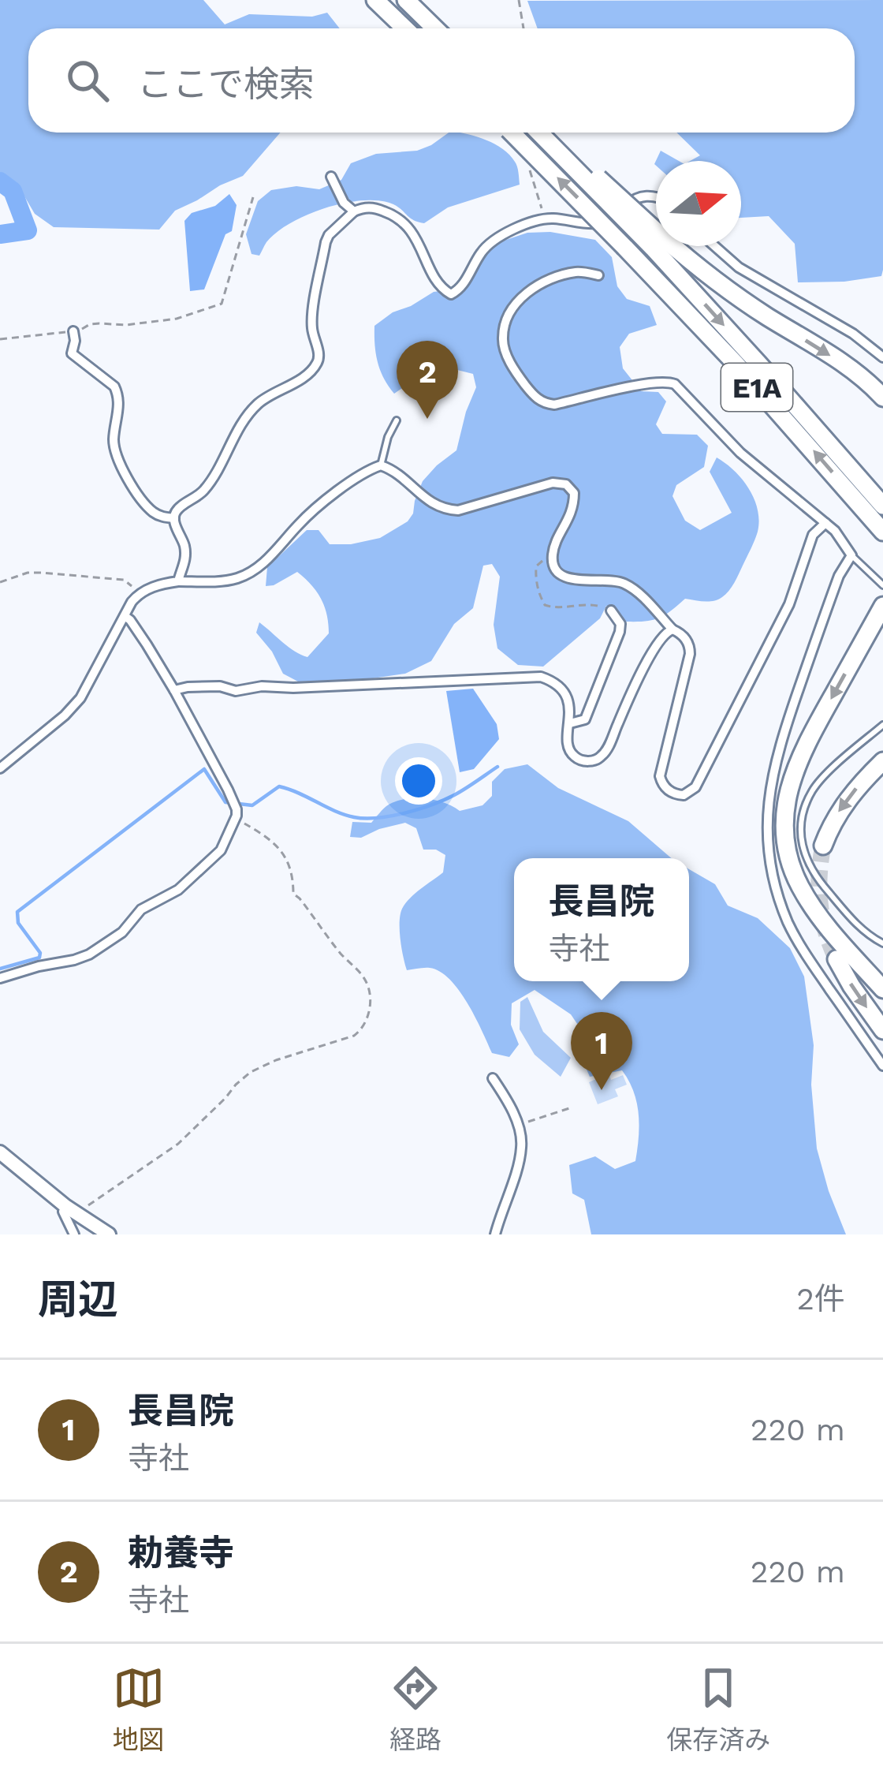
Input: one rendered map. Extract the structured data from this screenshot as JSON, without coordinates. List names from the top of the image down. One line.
{"streets":{"highway":["E1A"]},"north":"right","page":{"search":"ここで検索","pins":["2","1"],"popup":["長昌院","寺社"],"heading":["周辺","2件"],"list":[{"mark":"1","name":"長昌院","note":"寺社","value":"220 m"},{"mark":"2","name":"勅養寺","note":"寺社","value":"220 m"}],"nav":["地図","経路","保存済み"]}}
